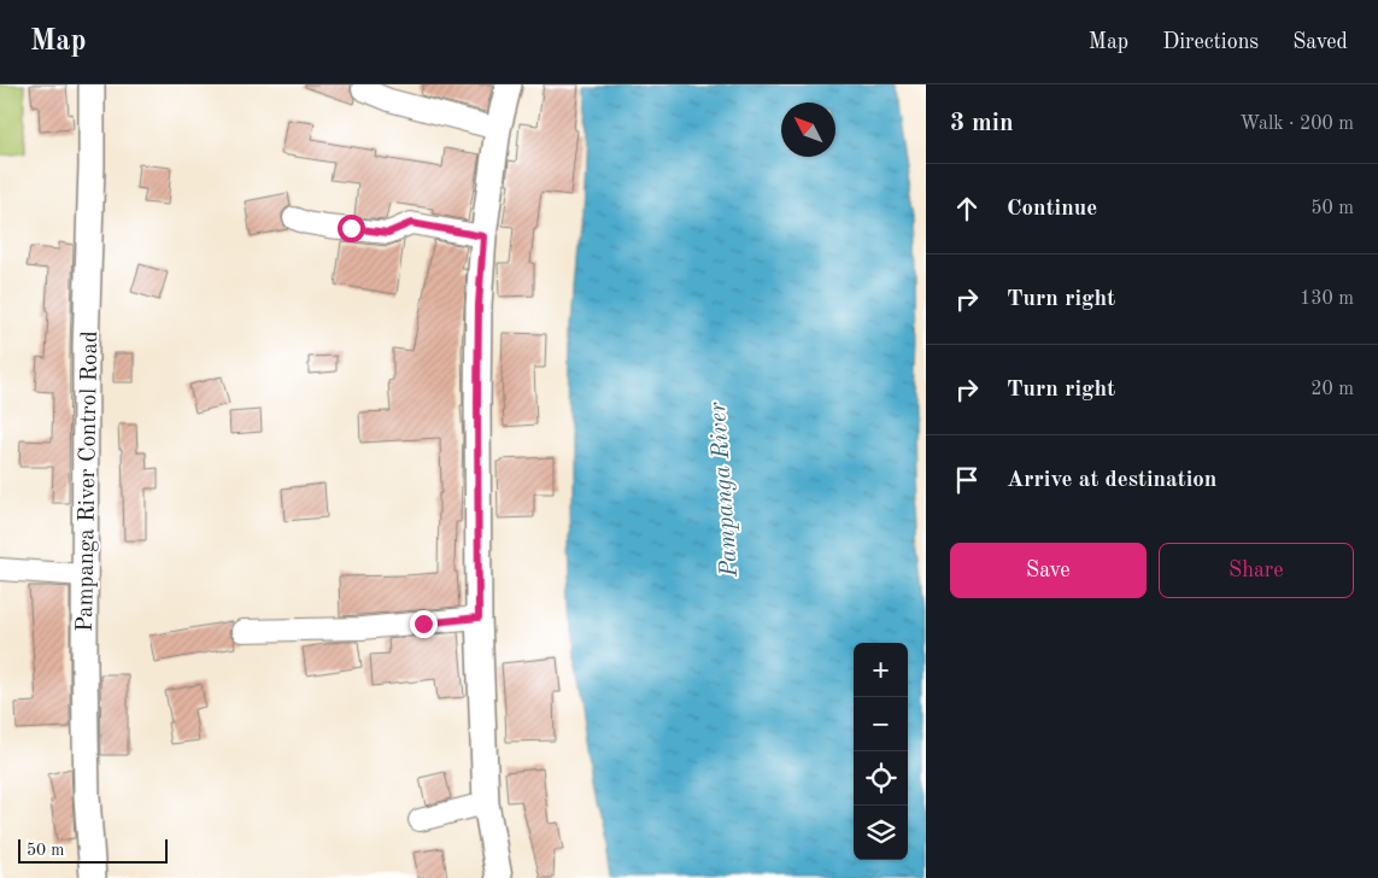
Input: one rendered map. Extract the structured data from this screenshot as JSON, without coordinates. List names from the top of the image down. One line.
{"streets":{"street":["Pampanga River Control Road"]},"water":["Pampanga River"],"scale_bar":"50 m","north":"top left","page":{"header":"Map","nav":["Map","Directions","Saved"],"heading":["3 min","Walk · 200 m"],"list":[["Continue","50 m"],["Turn right","130 m"],["Turn right","20 m"],"Arrive at destination"],"buttons":["Save","Share"],"map_buttons":["+","−"],"scale":"50 m"}}
